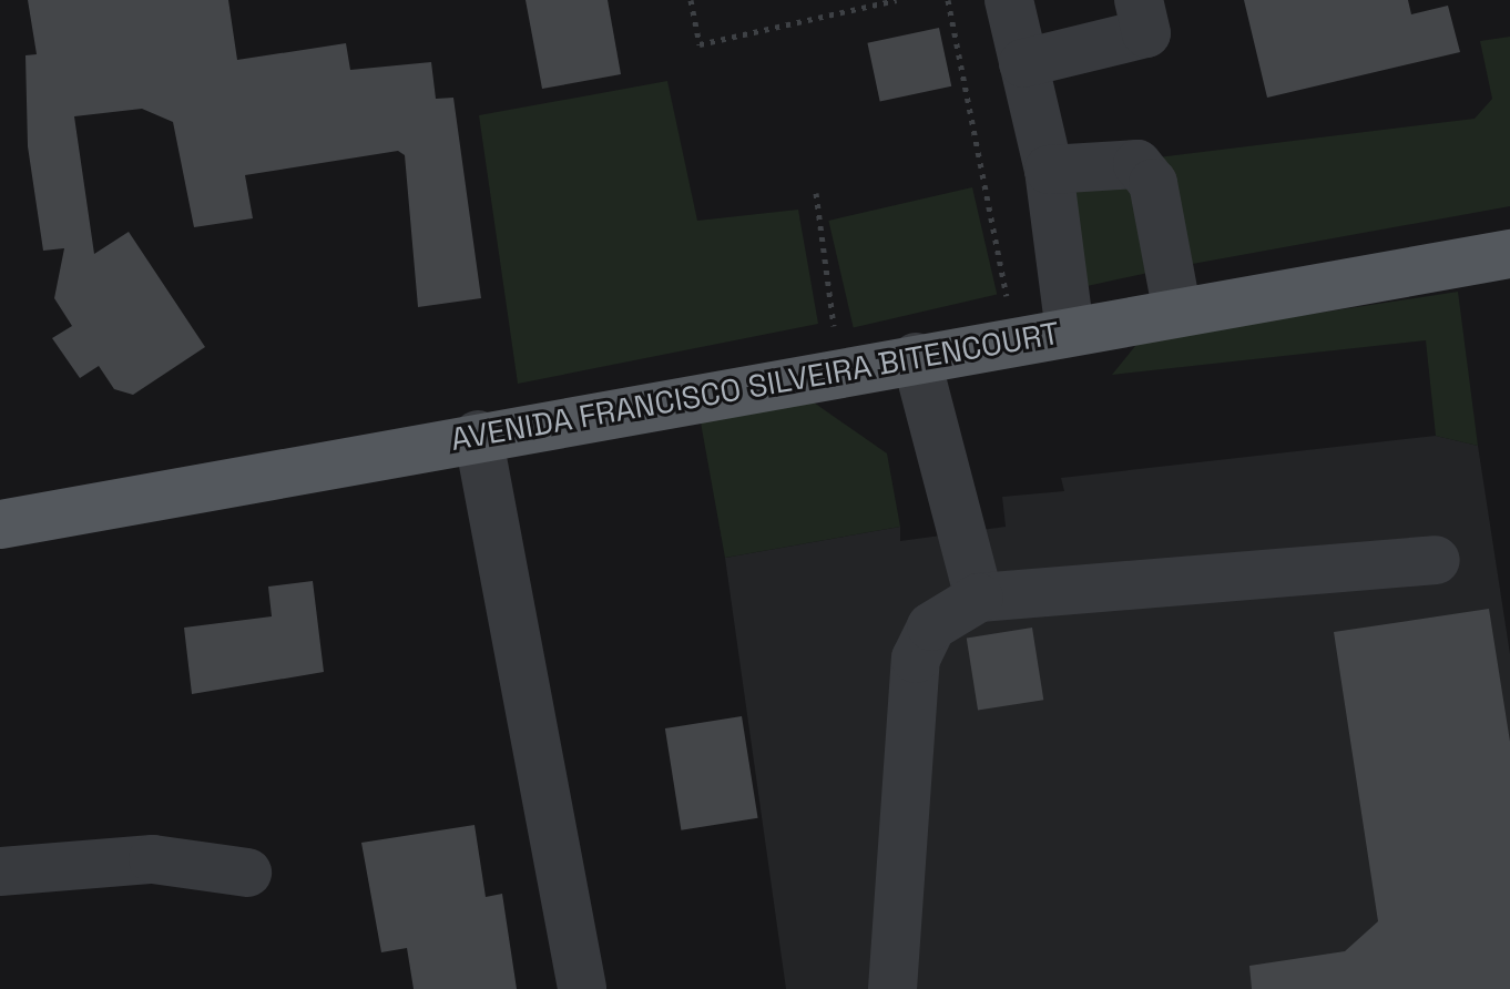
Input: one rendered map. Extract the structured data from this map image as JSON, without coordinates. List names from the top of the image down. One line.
{"streets":{"main road":["AVENIDA FRANCISCO SILVEIRA BITENCOURT"]}}
